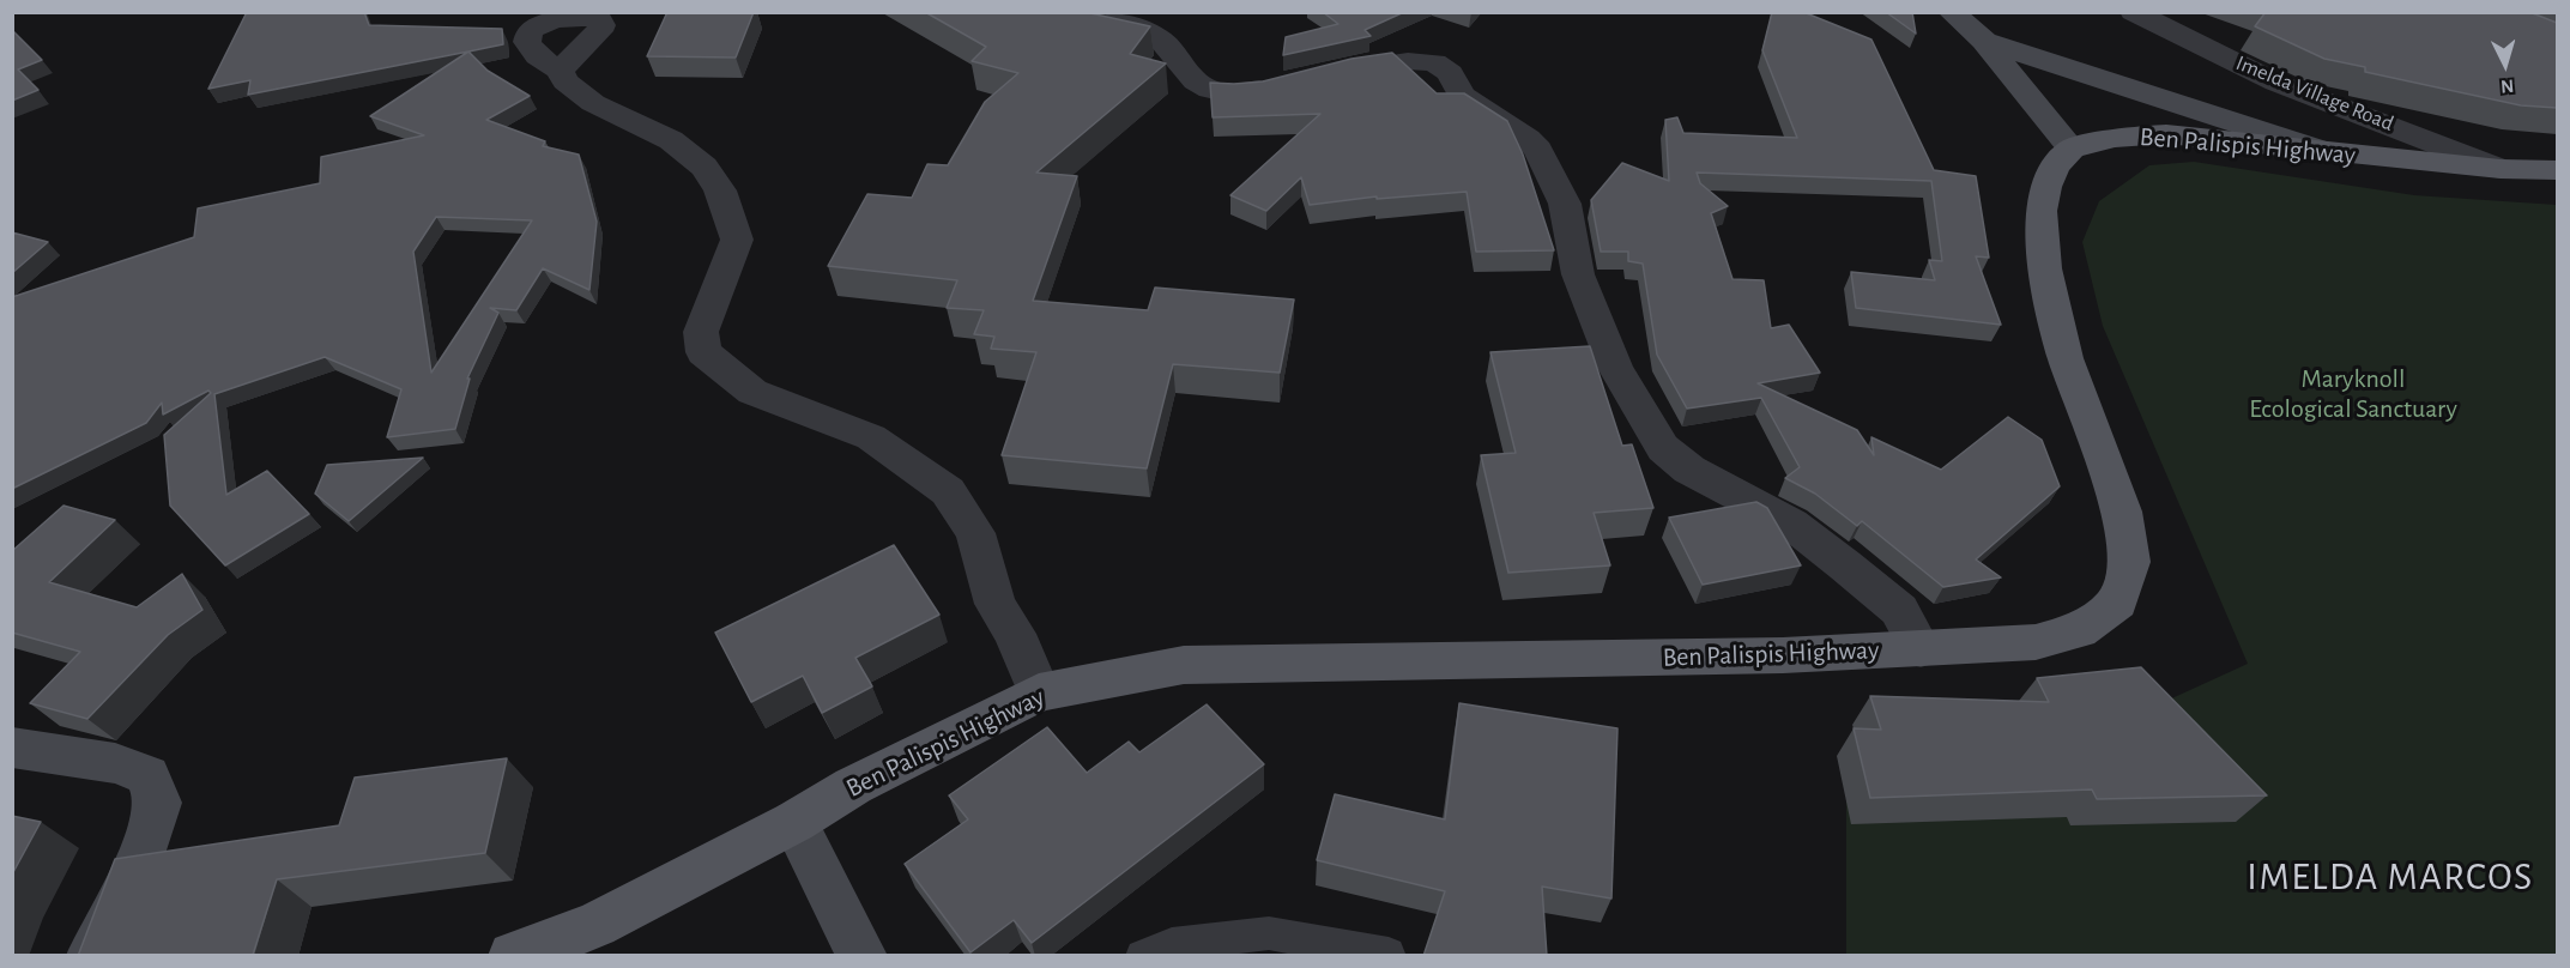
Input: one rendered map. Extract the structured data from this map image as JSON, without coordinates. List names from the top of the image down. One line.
{"streets":{"main road":["Ben Palispis Highway"],"street":["Imelda Village Road"]},"crossings":[["Imelda Village Road","Ben Palispis Highway"]],"districts":["IMELDA MARCOS"],"parks":["Maryknoll Ecological Sanctuary"],"north":"bottom"}
